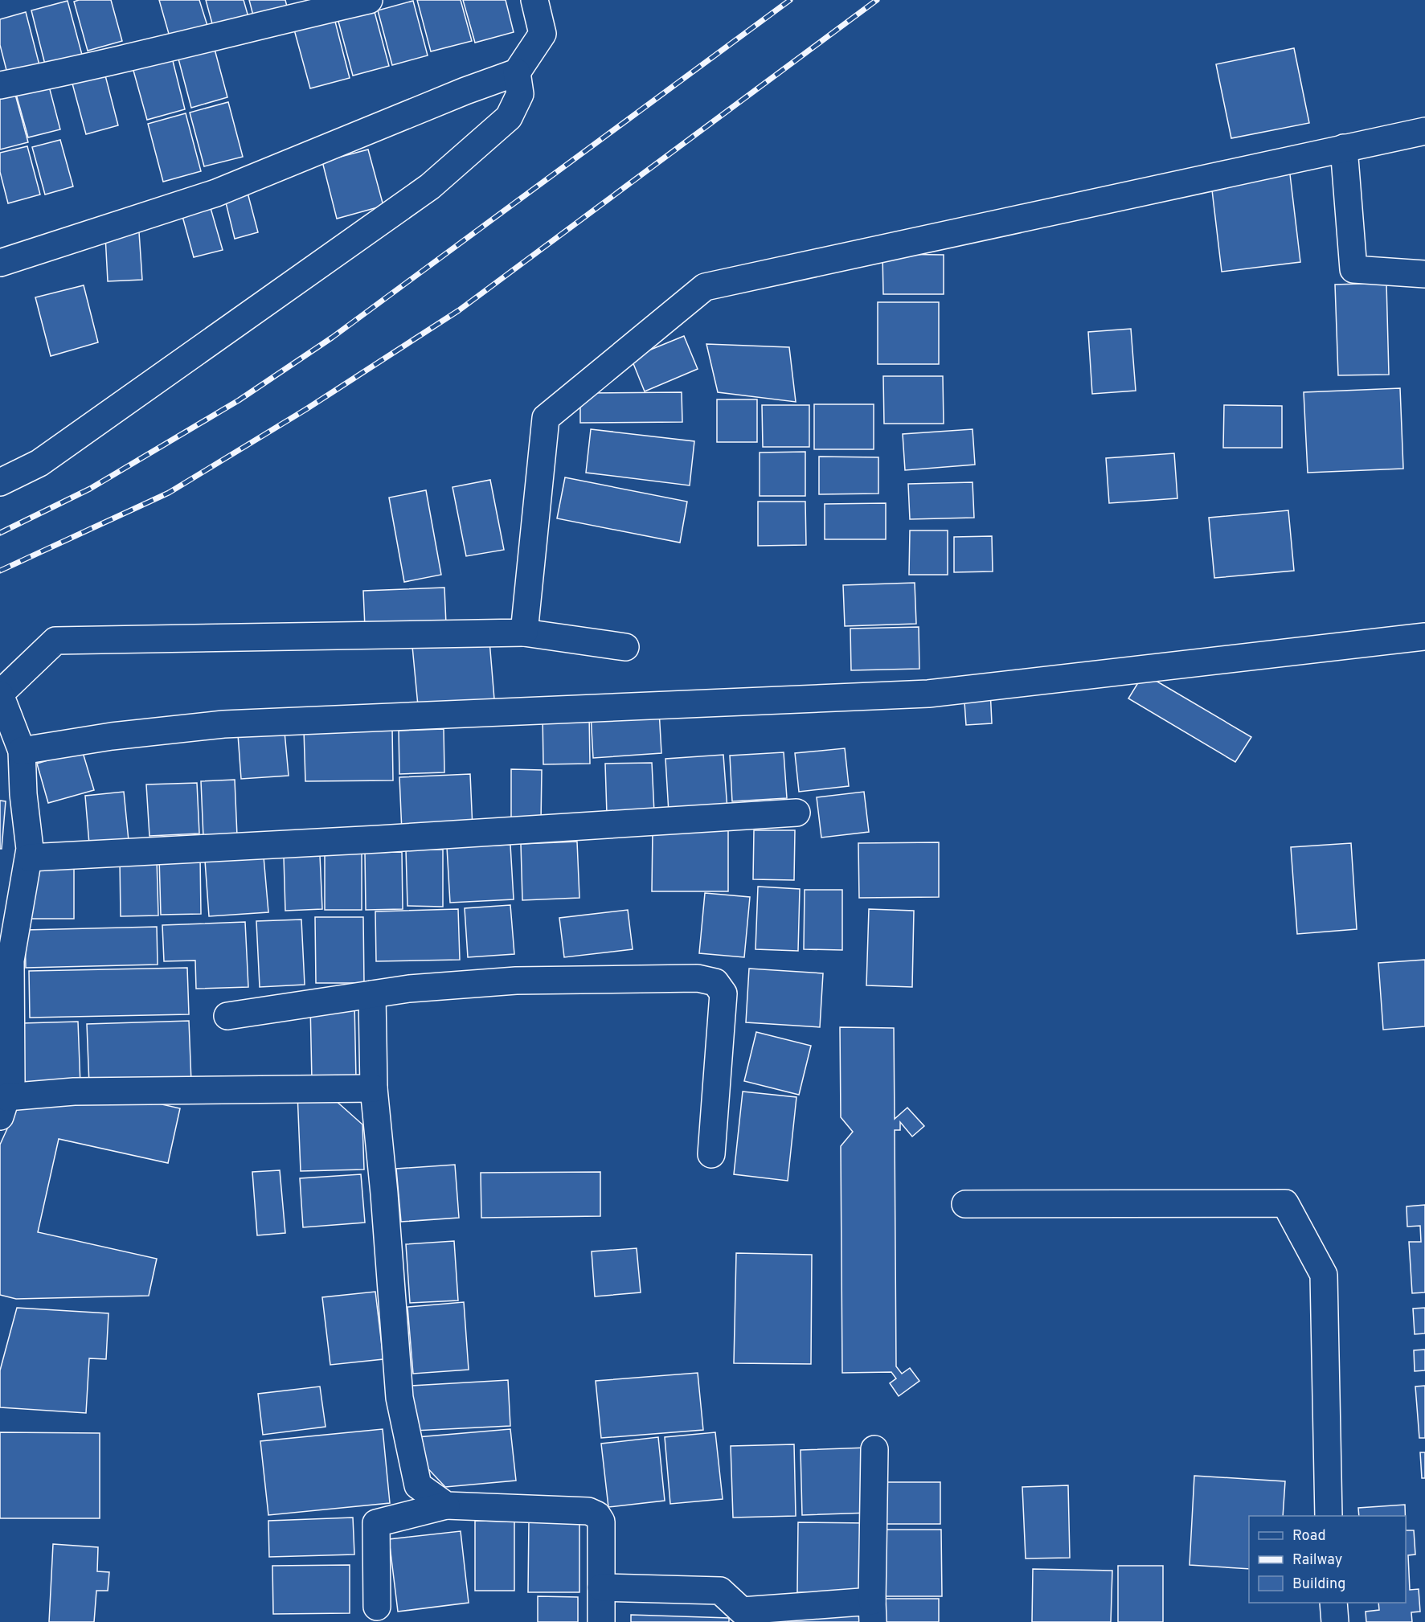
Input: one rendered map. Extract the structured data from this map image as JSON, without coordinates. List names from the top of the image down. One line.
{"legend":["Road","Railway","Building"]}
